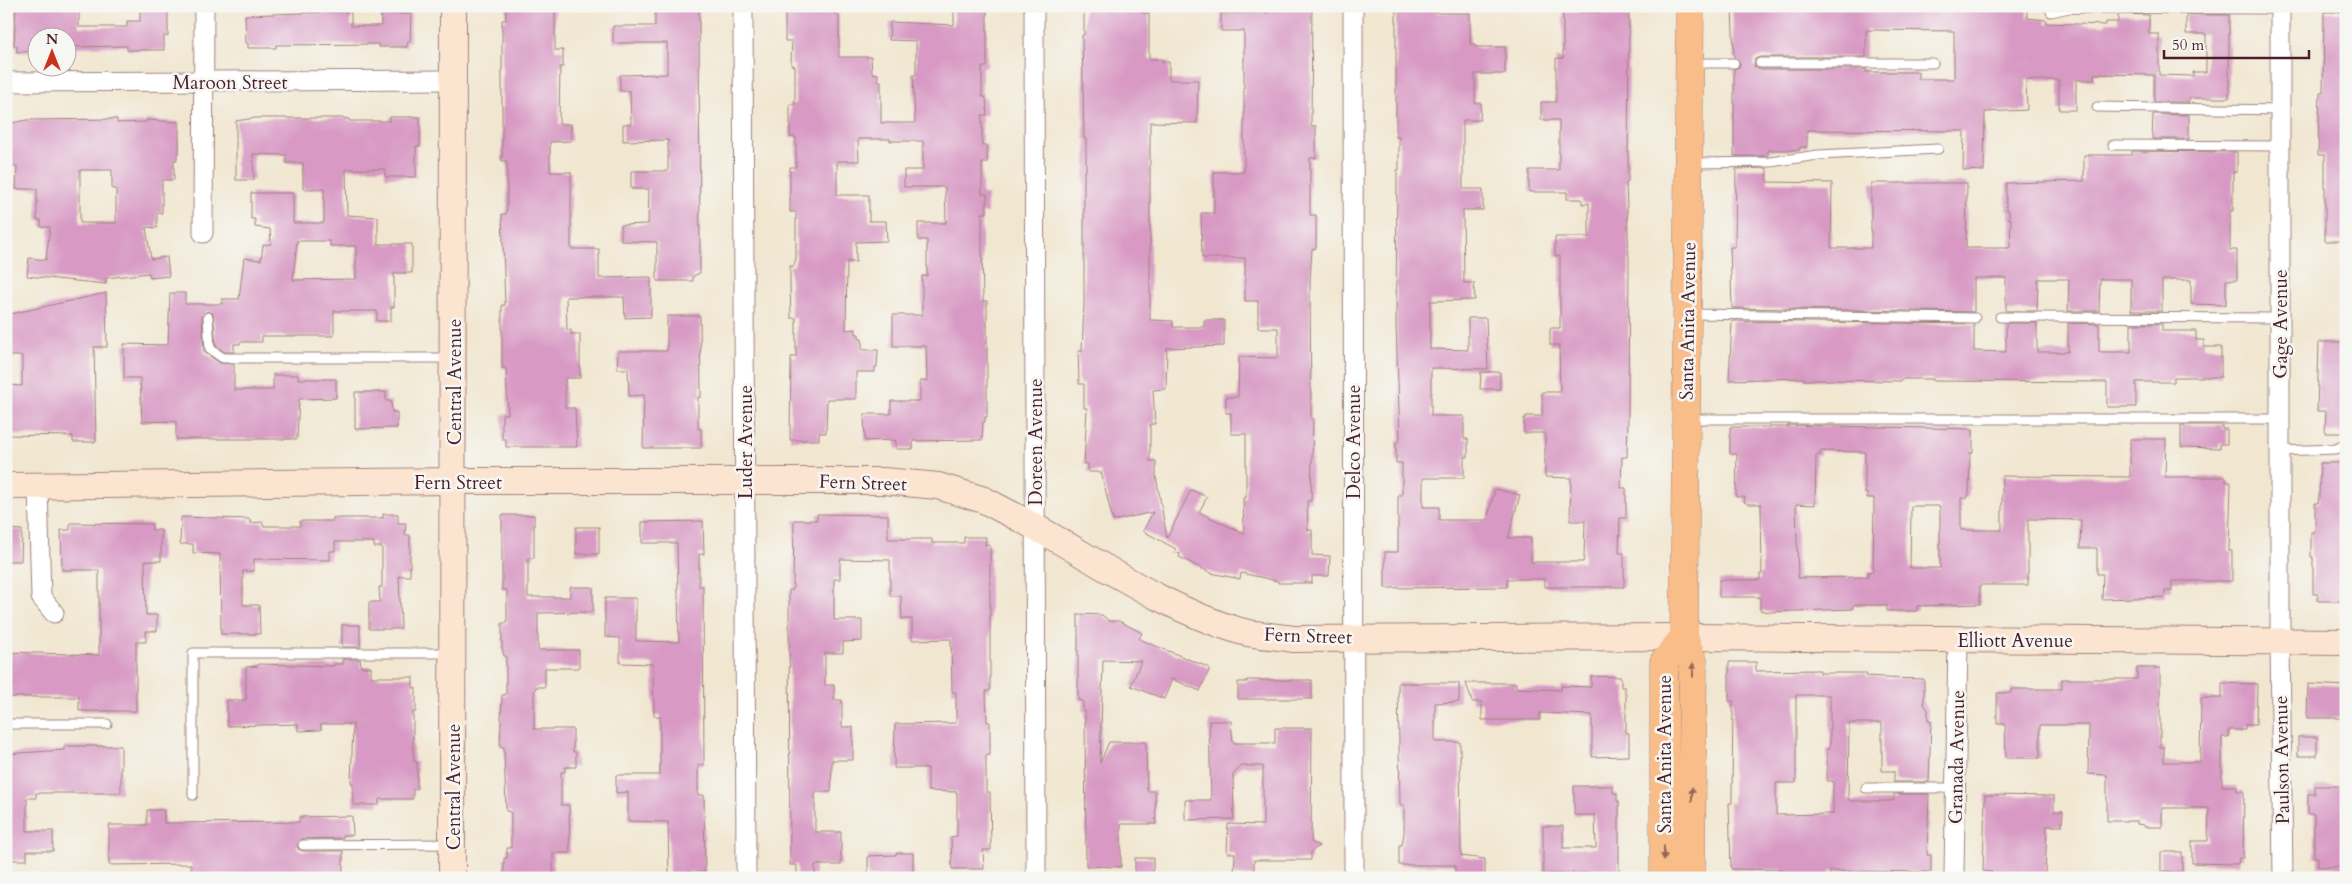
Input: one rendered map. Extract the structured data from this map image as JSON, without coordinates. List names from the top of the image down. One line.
{"streets":{"main road":["Santa Anita Avenue"],"street":["Maroon Street","Gage Avenue","Central Avenue","Luder Avenue","Doreen Avenue","Delco Avenue","Fern Street","Elliott Avenue","Granada Avenue","Paulson Avenue"]},"crossings":[["Maroon Street","Central Avenue"],["Santa Anita Avenue","Fern Street"],["Santa Anita Avenue","Elliott Avenue"],["Gage Avenue","Elliott Avenue"],["Gage Avenue","Paulson Avenue"],["Central Avenue","Fern Street"],["Luder Avenue","Fern Street"],["Doreen Avenue","Fern Street"],["Delco Avenue","Fern Street"],["Fern Street","Elliott Avenue"],["Elliott Avenue","Granada Avenue"],["Elliott Avenue","Paulson Avenue"]],"scale_bar":"50 m","north":"top"}
